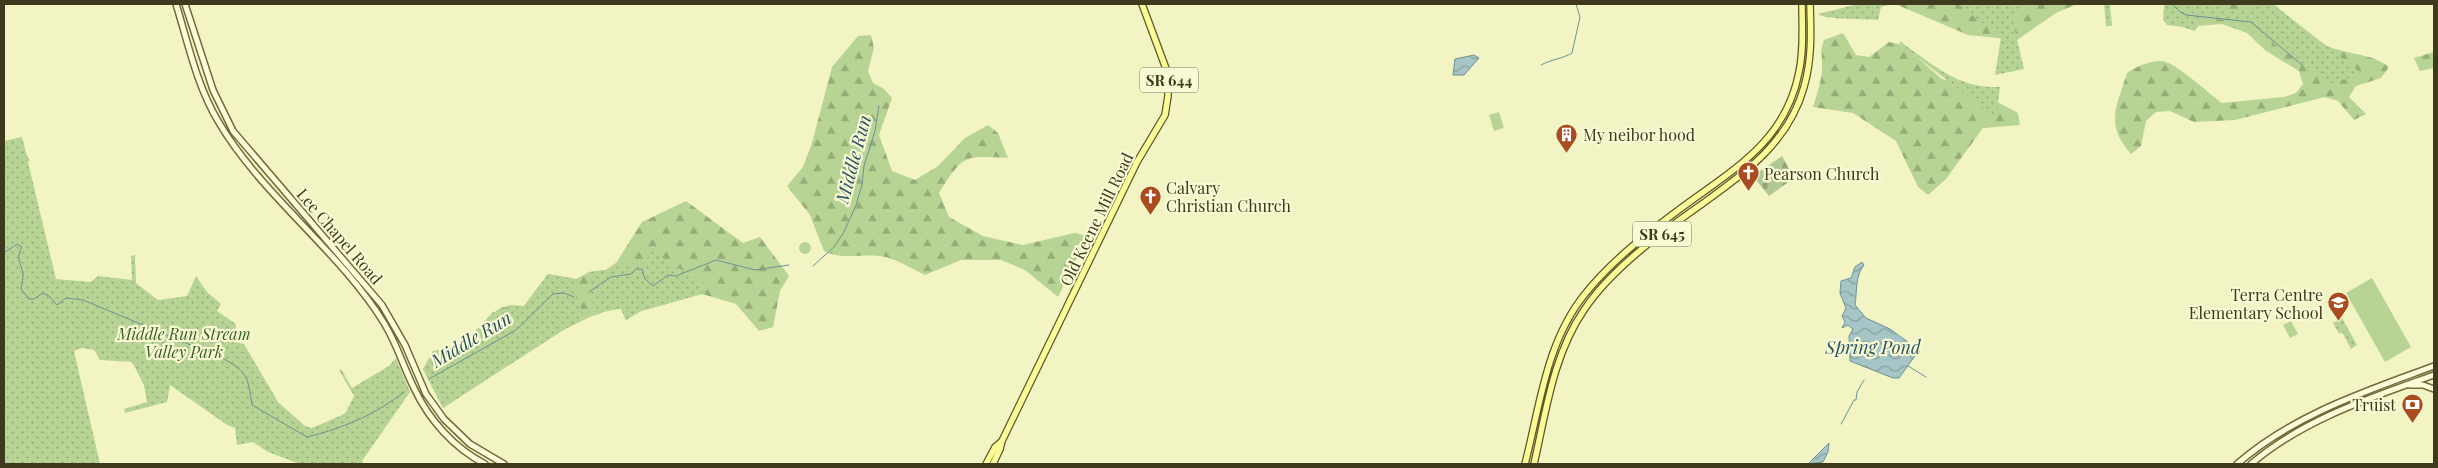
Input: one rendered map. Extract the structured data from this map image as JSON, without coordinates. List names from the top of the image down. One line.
{"streets":{"main road":["SR 644","Old Keene Mill Road","SR 645","Lee Chapel Road"]},"water":["Middle Run","Spring Pond"],"parks":["Middle Run Stream Valley Park"],"places":{"building":["My neibor hood"],"church":["Pearson Church","Calvary Christian Church"],"school or university":["Terra Centre Elementary School"],"bank":["Truist"]}}
